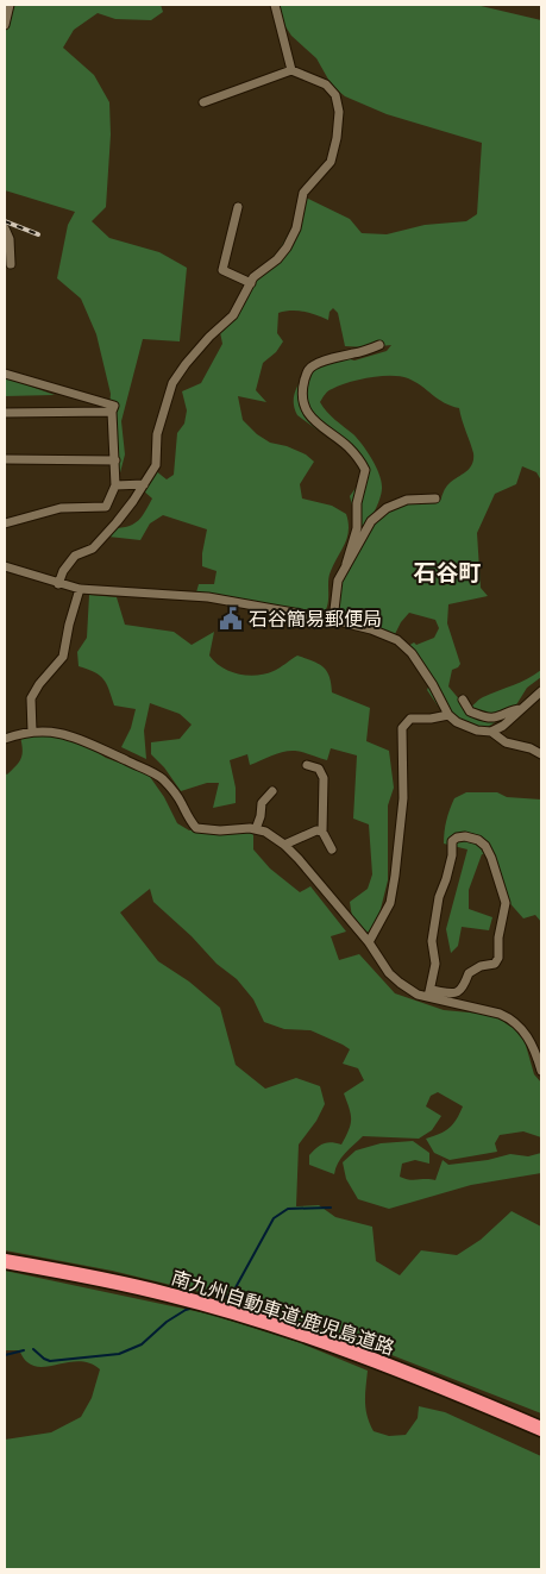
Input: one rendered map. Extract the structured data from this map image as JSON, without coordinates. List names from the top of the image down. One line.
{"streets":{"highway":["南九州自動車道;鹿児島道路"]},"districts":["石谷町"],"places":{"public building":["石谷簡易郵便局"]}}
